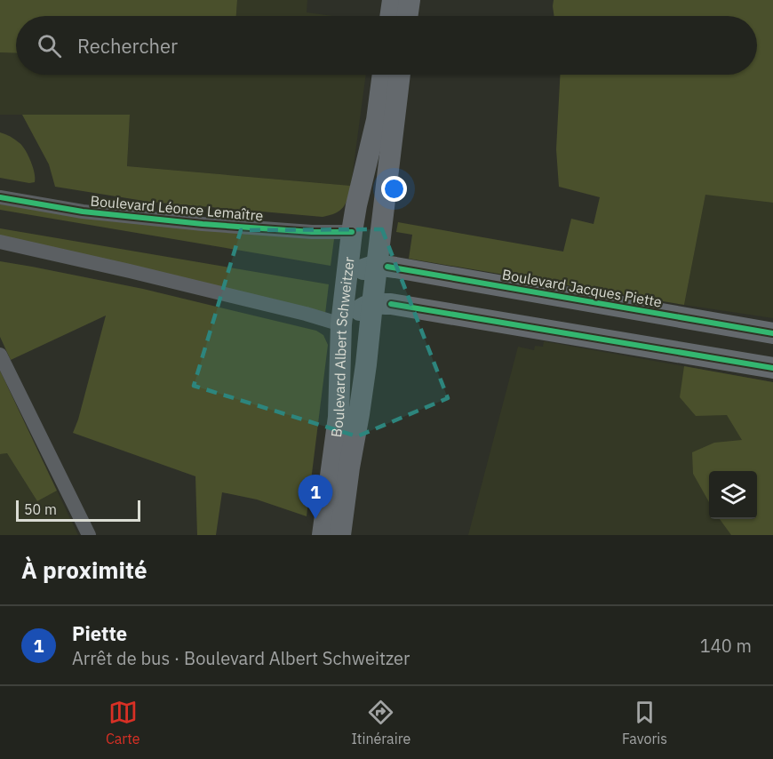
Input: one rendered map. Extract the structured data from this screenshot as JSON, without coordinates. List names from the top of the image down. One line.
{"streets":{"main road":["Boulevard Jacques Piette","Boulevard Albert Schweitzer"],"street":["Boulevard Léonce Lemaître"]},"crossings":[["Boulevard Léonce Lemaître","Boulevard Jacques Piette"],["Boulevard Léonce Lemaître","Boulevard Albert Schweitzer"],["Boulevard Jacques Piette","Boulevard Albert Schweitzer"]],"scale_bar":"50 m","page":{"search":"Rechercher","pins":"1","scale":"50 m","heading":"À proximité","list":[{"mark":"1","name":"Piette","note":"Arrêt de bus · Boulevard Albert Schweitzer","value":"140 m"}],"nav":["Carte","Itinéraire","Favoris"]}}
